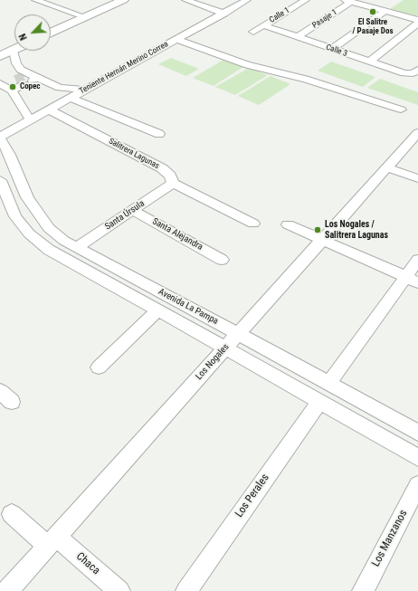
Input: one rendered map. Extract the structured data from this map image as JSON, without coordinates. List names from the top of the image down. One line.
{"streets":{"street":["Calle 1","Pasaje 1","Calle 3","Teniente Hernán Merino Correa","Salitrera Lagunas","Santa Úrsula","Santa Alejandra","Avenida La Pampa","Los Nogales","Los Perales","Los Manzanos","Chaca"]},"crossings":[["Calle 1","Calle 3"],["Pasaje 1","Calle 3"],["Teniente Hernán Merino Correa","Salitrera Lagunas"],["Teniente Hernán Merino Correa","Avenida La Pampa"],["Salitrera Lagunas","Santa Úrsula"],["Santa Úrsula","Santa Alejandra"],["Santa Úrsula","Avenida La Pampa"],["Avenida La Pampa","Los Nogales"],["Avenida La Pampa","Los Perales"],["Los Nogales","Chaca"]],"places":["El Salitre / Pasaje Dos","Copec","Los Nogales / Salitrera Lagunas"],"north":"bottom left"}
